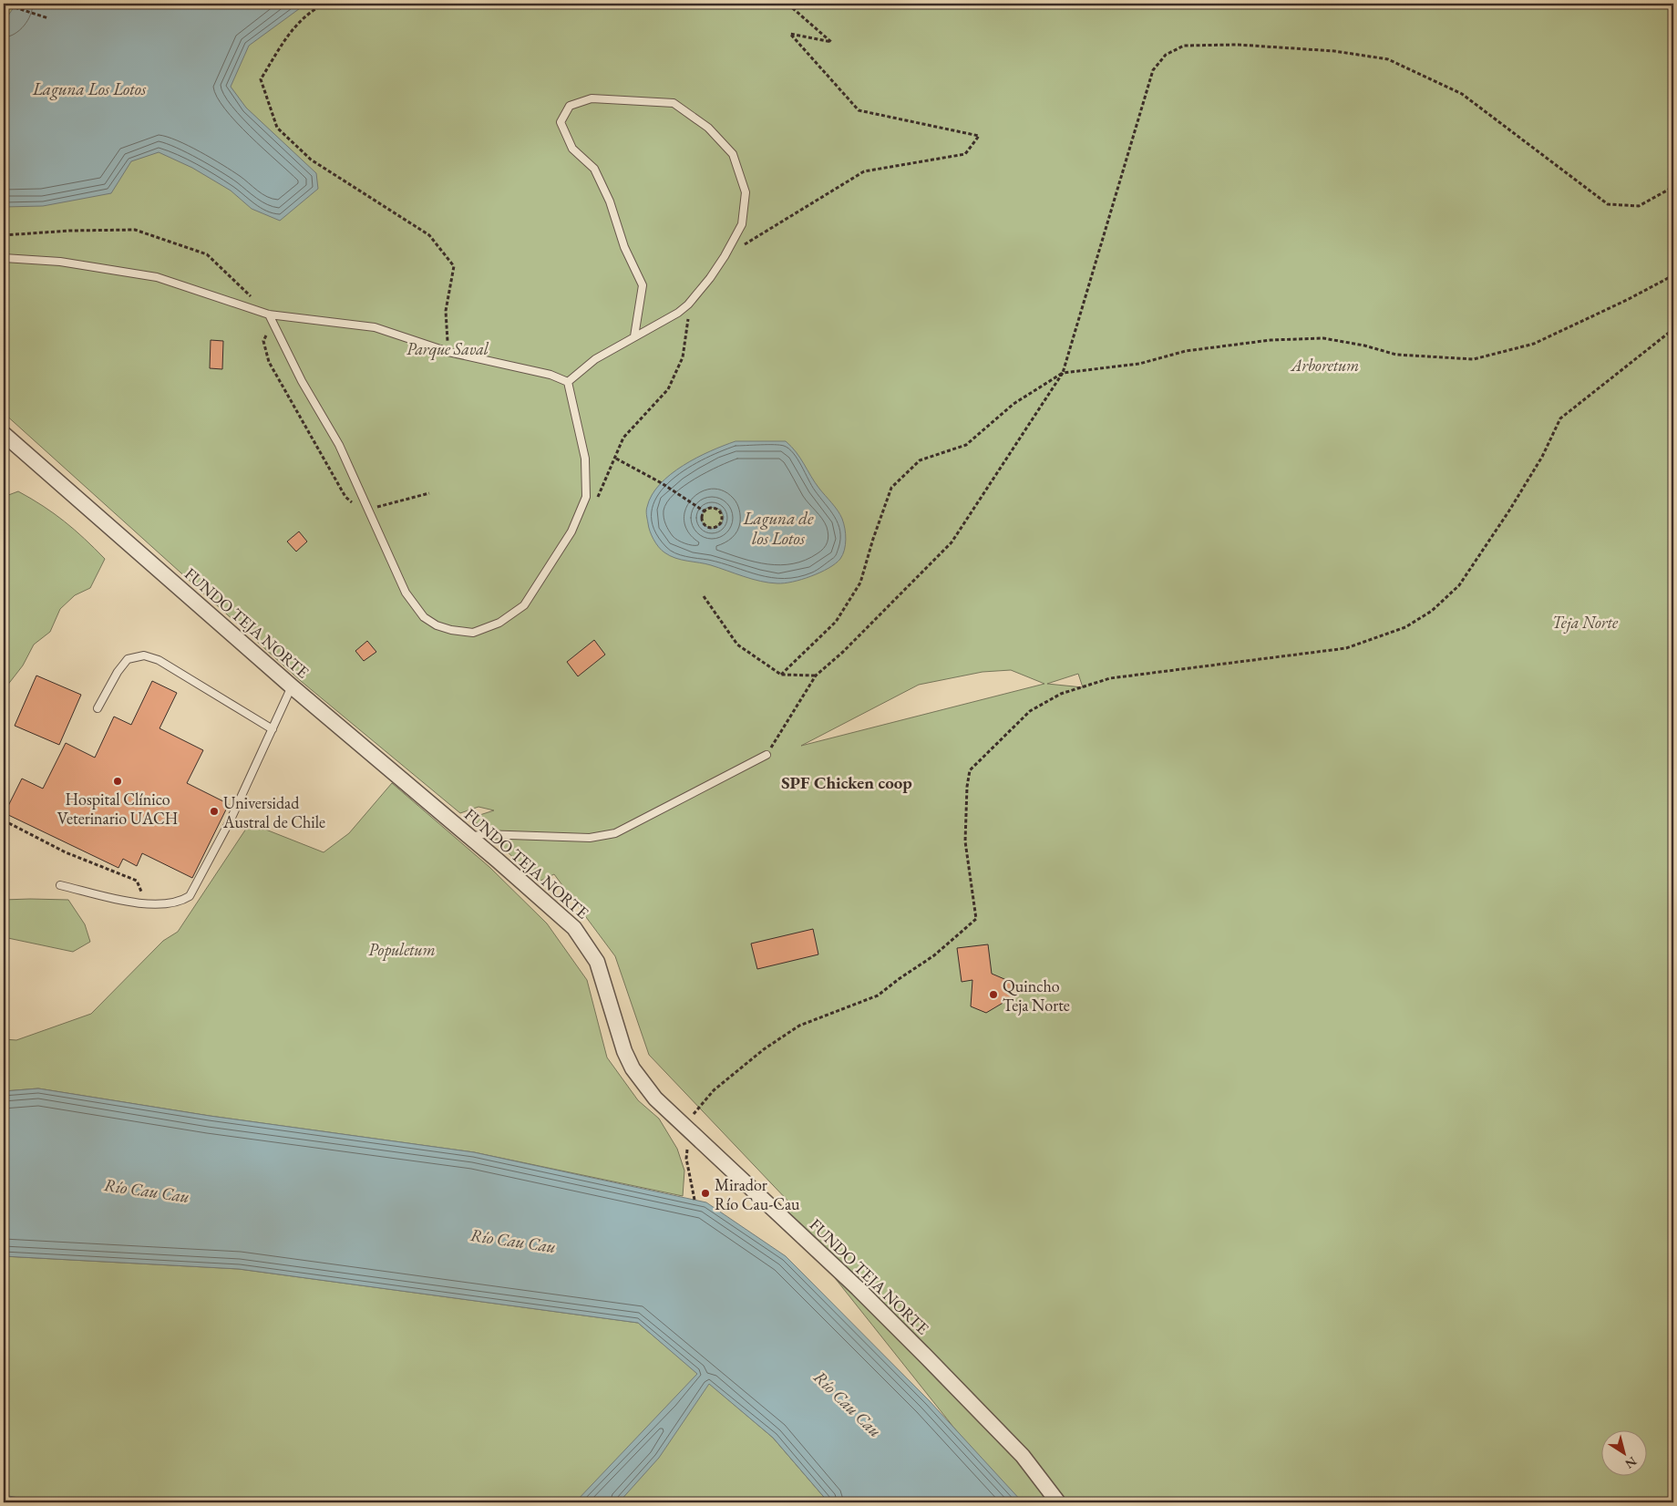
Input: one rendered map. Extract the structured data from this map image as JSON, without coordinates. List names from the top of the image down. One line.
{"streets":{"street":["FUNDO TEJA NORTE"]},"districts":["SPF Chicken coop"],"water":["Laguna Los Lotos","Laguna de los Lotos","Río Cau Cau"],"parks":["Parque Saval","Arboretum","Teja Norte","Populetum"],"places":["Hospital Clínico Veterinario UACH","Universidad Austral de Chile","Quincho Teja Norte","Mirador Río Cau-Cau"],"north":"bottom right"}
